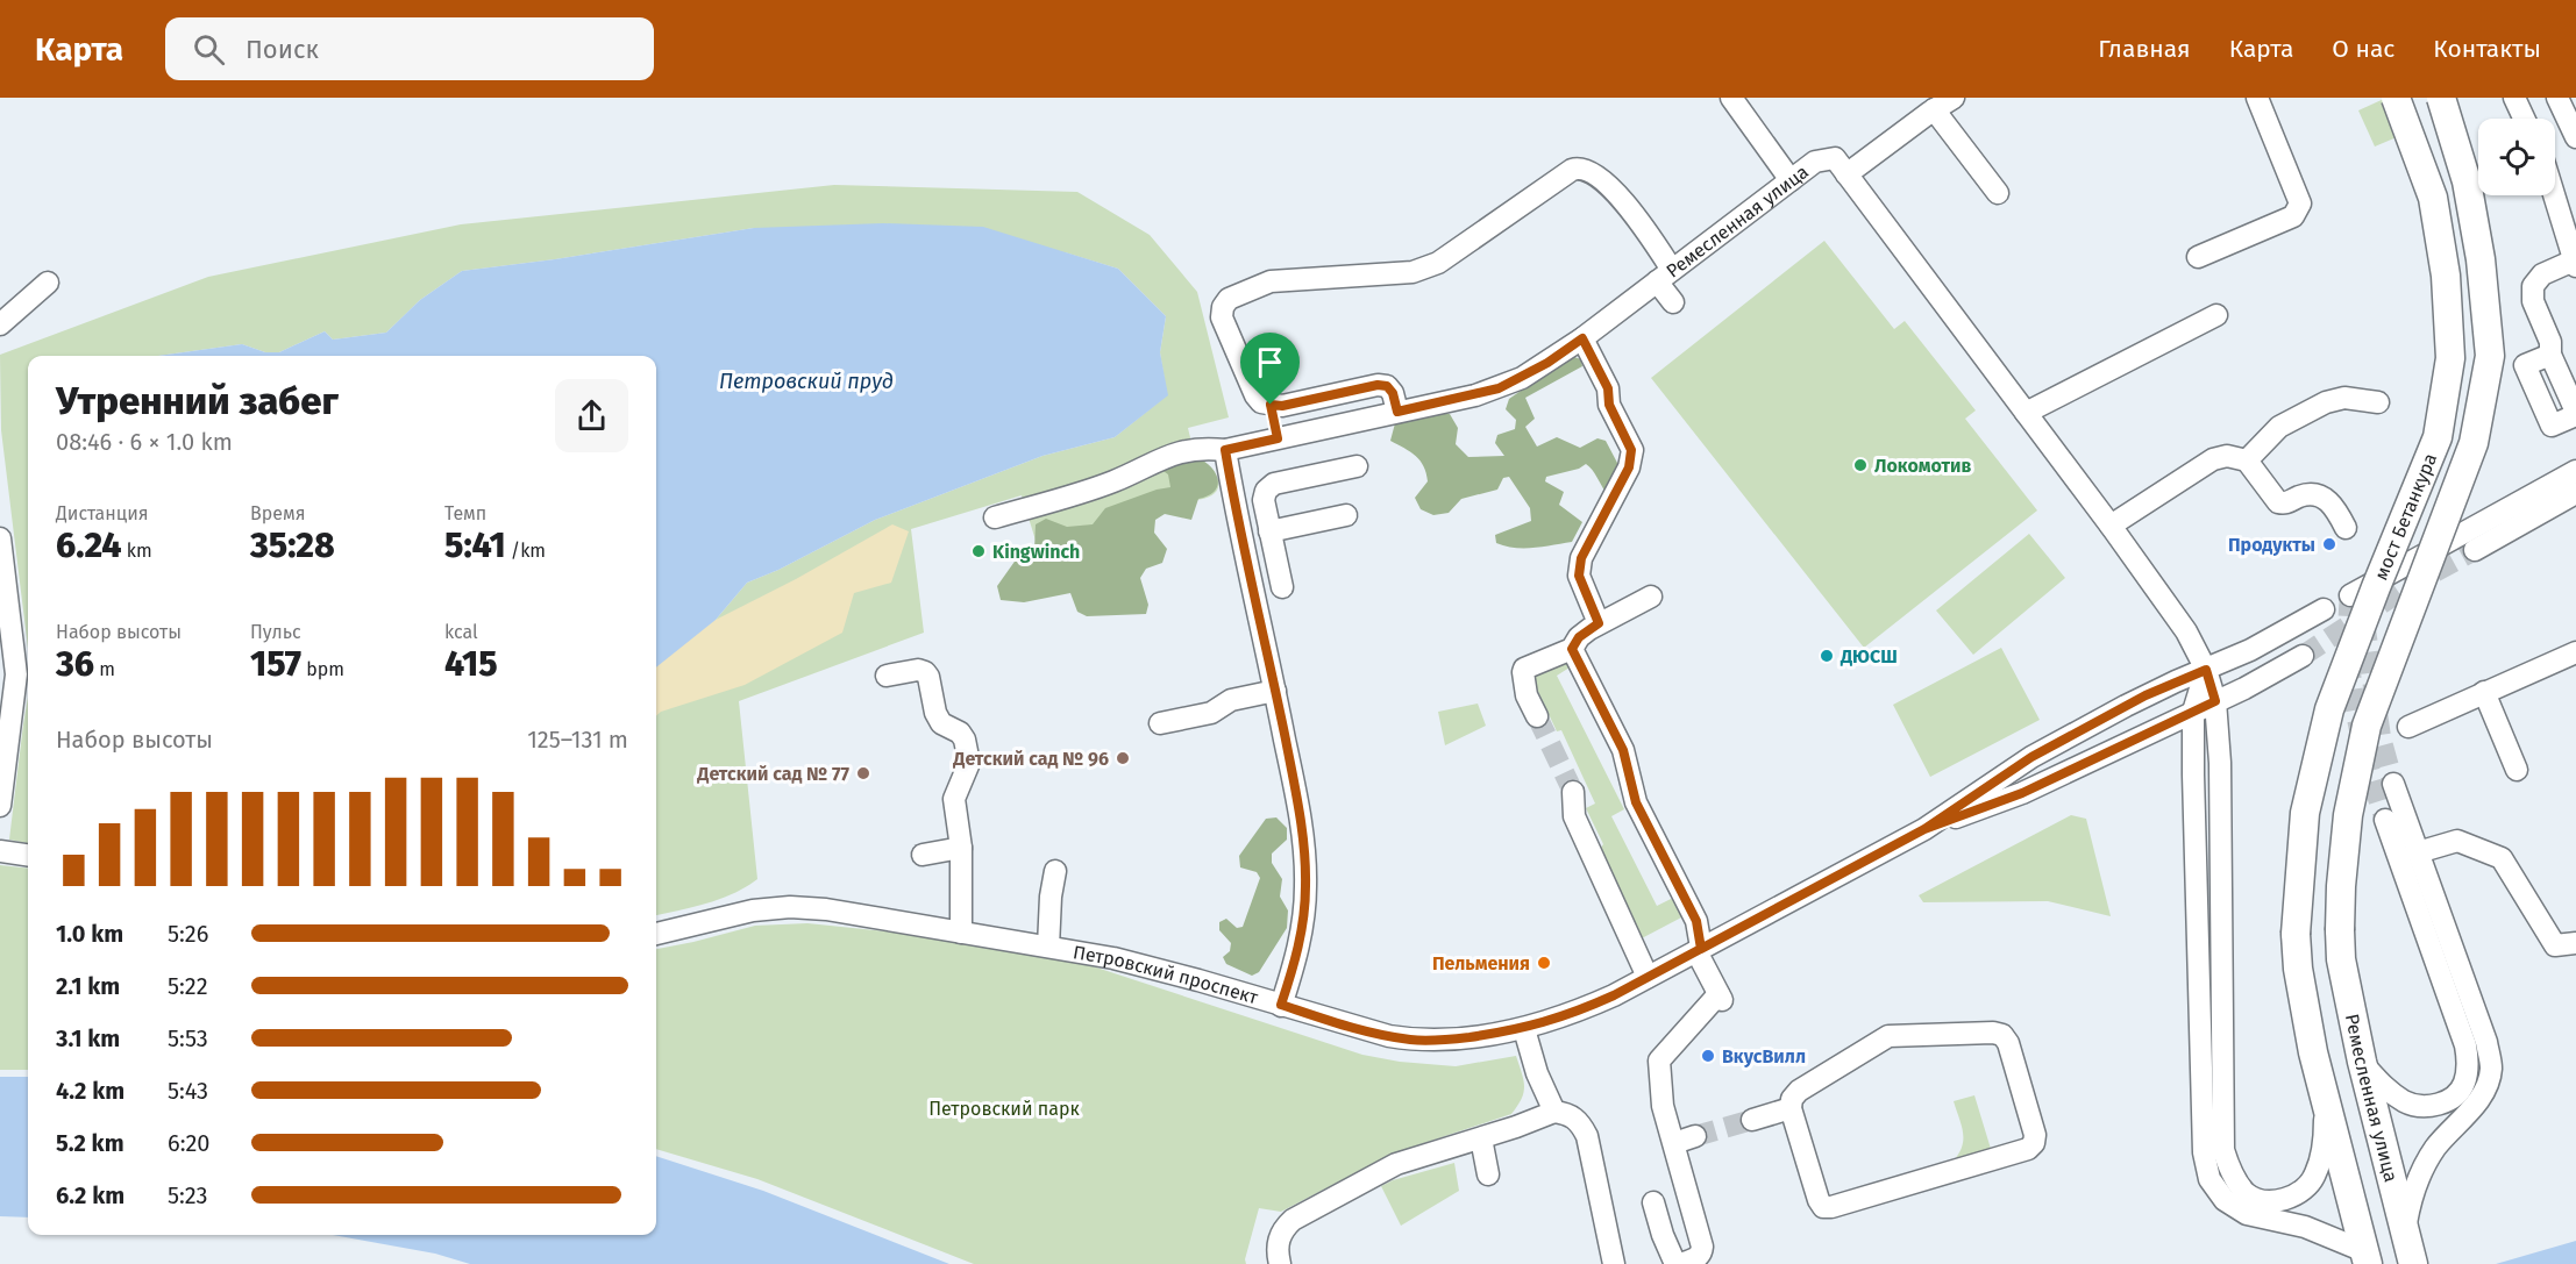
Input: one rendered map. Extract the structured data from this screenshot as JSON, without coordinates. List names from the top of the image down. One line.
{"streets":{"main road":["Ремесленная улица","мост Бетанкура"],"street":["Петровский проспект"]},"crossings":[["Ремесленная улица","мост Бетанкура"],["Ремесленная улица","Петровский проспект"]],"water":["Петровский пруд"],"parks":["Петровский парк"],"places":["Локомотив","Продукты","Kingwinch","ДЮСШ","Детский сад № 96","Детский сад № 77","Пельмения","ВкусВилл"],"page":{"header":"Карта","search":"Поиск","nav":["Главная","Карта","О нас","Контакты"],"heading":["Утренний забег","08:46 · 6 × 1.0 km"],"stats":[["Дистанция","6.24 km"],["Время","35:28"],["Темп","5:41 /km"],["Набор высоты","36 m"],["Пульс","157 bpm"],["kcal","415"]],"chart":["Набор высоты","125–131 m"],"list":[{"name":"1.0 km","note":"5:26"},{"name":"2.1 km","note":"5:22"},{"name":"3.1 km","note":"5:53"},{"name":"4.2 km","note":"5:43"},{"name":"5.2 km","note":"6:20"},{"name":"6.2 km","note":"5:23"}]}}
